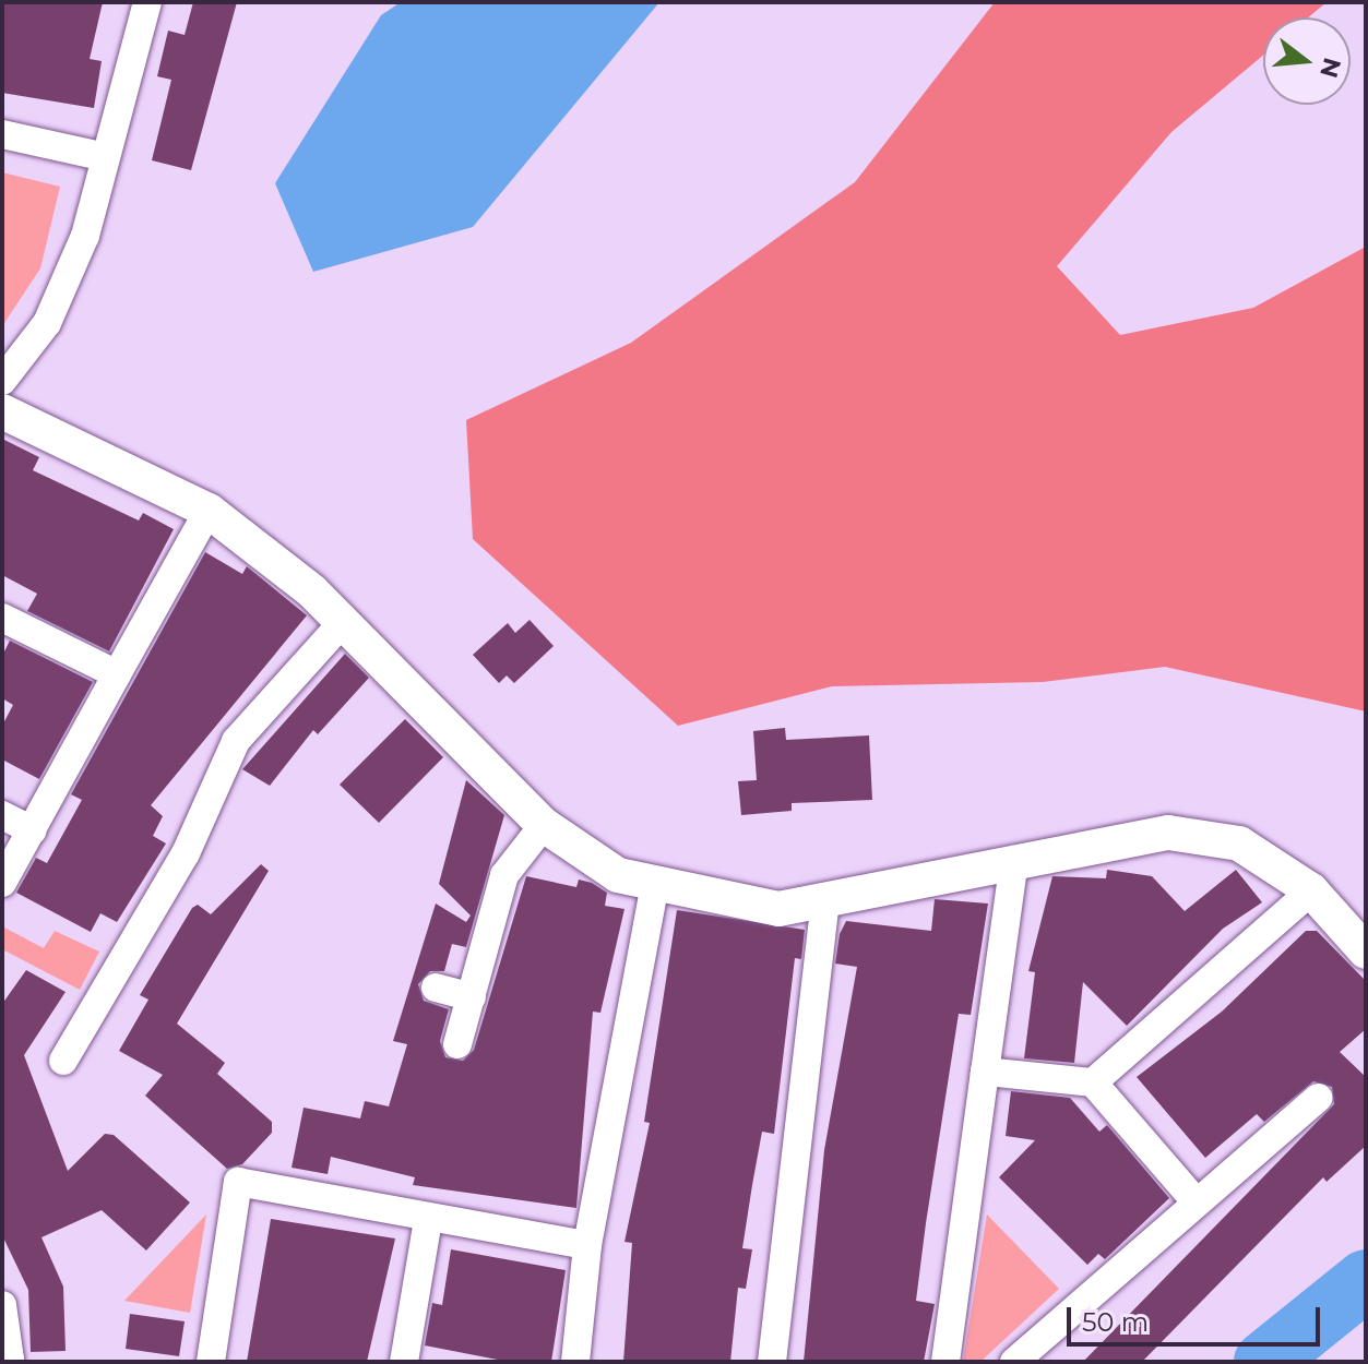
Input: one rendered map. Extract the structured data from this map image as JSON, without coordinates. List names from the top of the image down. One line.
{"scale_bar":"50 m","north":"right"}
